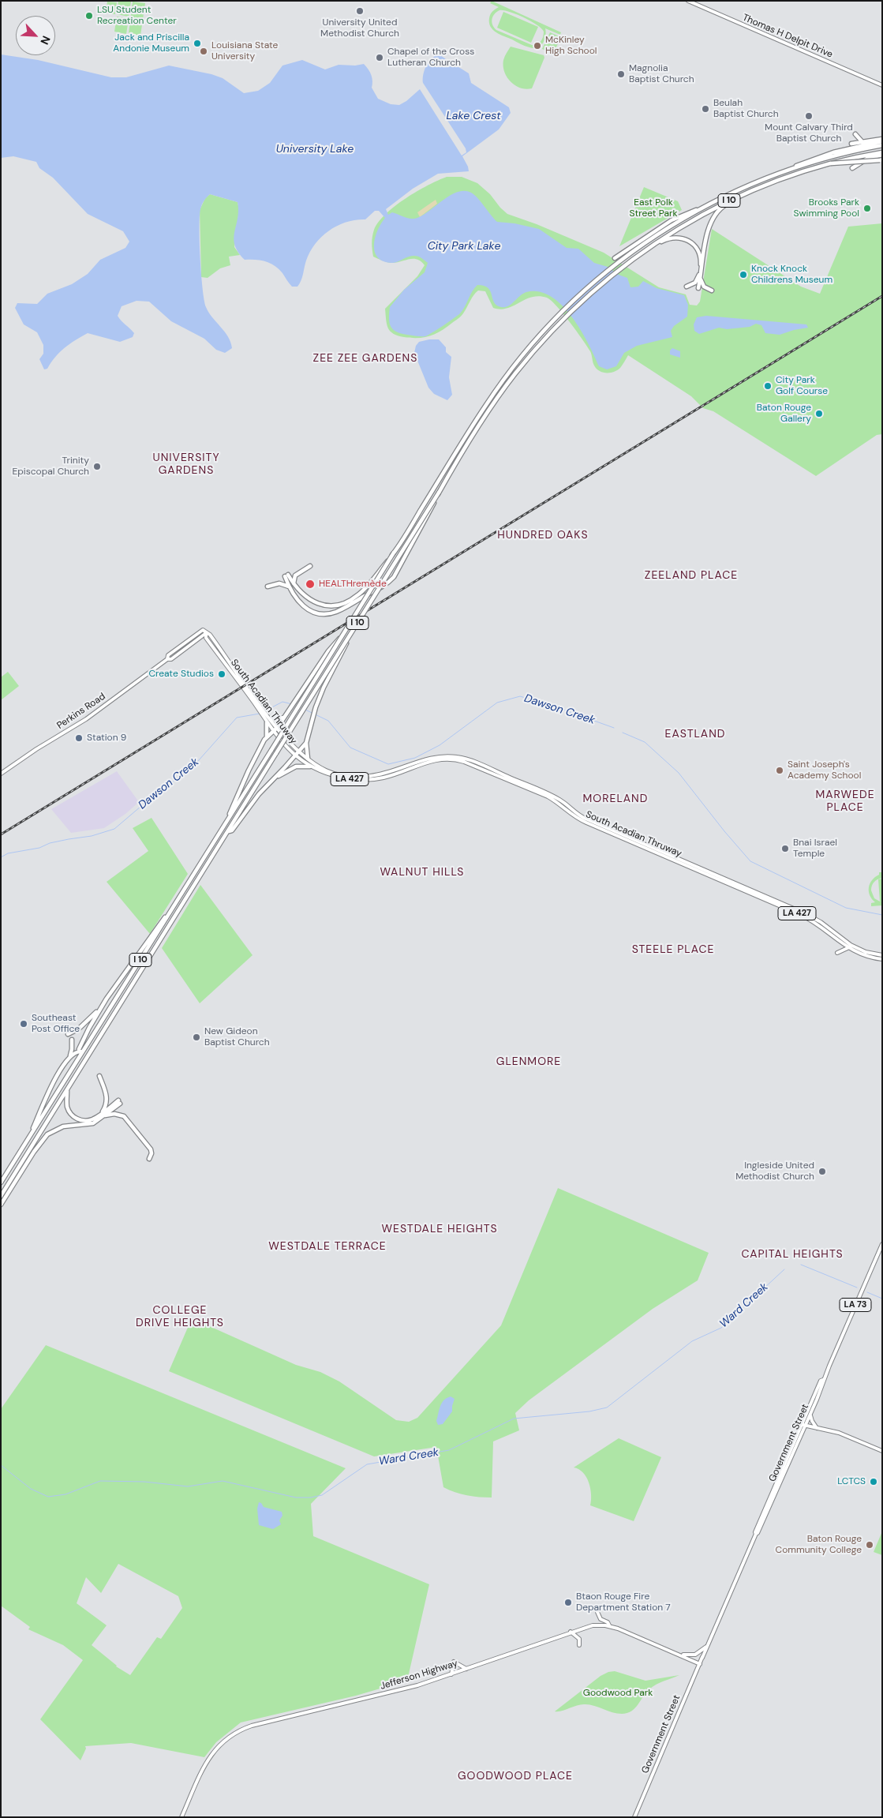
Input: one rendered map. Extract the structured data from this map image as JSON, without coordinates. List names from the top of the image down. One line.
{"streets":{"highway":["I 10"],"main road":["Thomas H Delpit Drive","South Acadian Thruway","Perkins Road","LA 427","LA 73","Government Street","Jefferson Highway"]},"crossings":[["South Acadian Thruway","Perkins Road"],["Government Street","Jefferson Highway"]],"districts":["ZEE ZEE GARDENS","UNIVERSITY GARDENS","HUNDRED OAKS","ZEELAND PLACE","EASTLAND","MARWEDE PLACE","MORELAND","WALNUT HILLS","STEELE PLACE","GLENMORE","WESTDALE HEIGHTS","WESTDALE TERRACE","CAPITAL HEIGHTS","COLLEGE DRIVE HEIGHTS","GOODWOOD PLACE"],"water":["Lake Crest","University Lake","City Park Lake","Dawson Creek","Ward Creek"],"parks":["East Polk Street Park","Goodwood Park"],"places":["University United Methodist Church","LSU Student Recreation Center","Jack and Priscilla Andonie Museum","McKinley High School","Louisiana State University","Chapel of the Cross Lutheran Church","Magnolia Baptist Church","Beulah Baptist Church","Mount Calvary Third Baptist Church","Brooks Park Swimming Pool","Knock Knock Childrens Museum","City Park Golf Course","Baton Rouge Gallery","Trinity Episcopal Church","HEALTHremède","Create Studios","Station 9","Saint Joseph's Academy School","Bnai Israel Temple","Southeast Post Office","New Gideon Baptist Church","Ingleside United Methodist Church","LCTCS","Baton Rouge Community College","Btaon Rouge Fire Department Station 7"],"north":"bottom right"}
